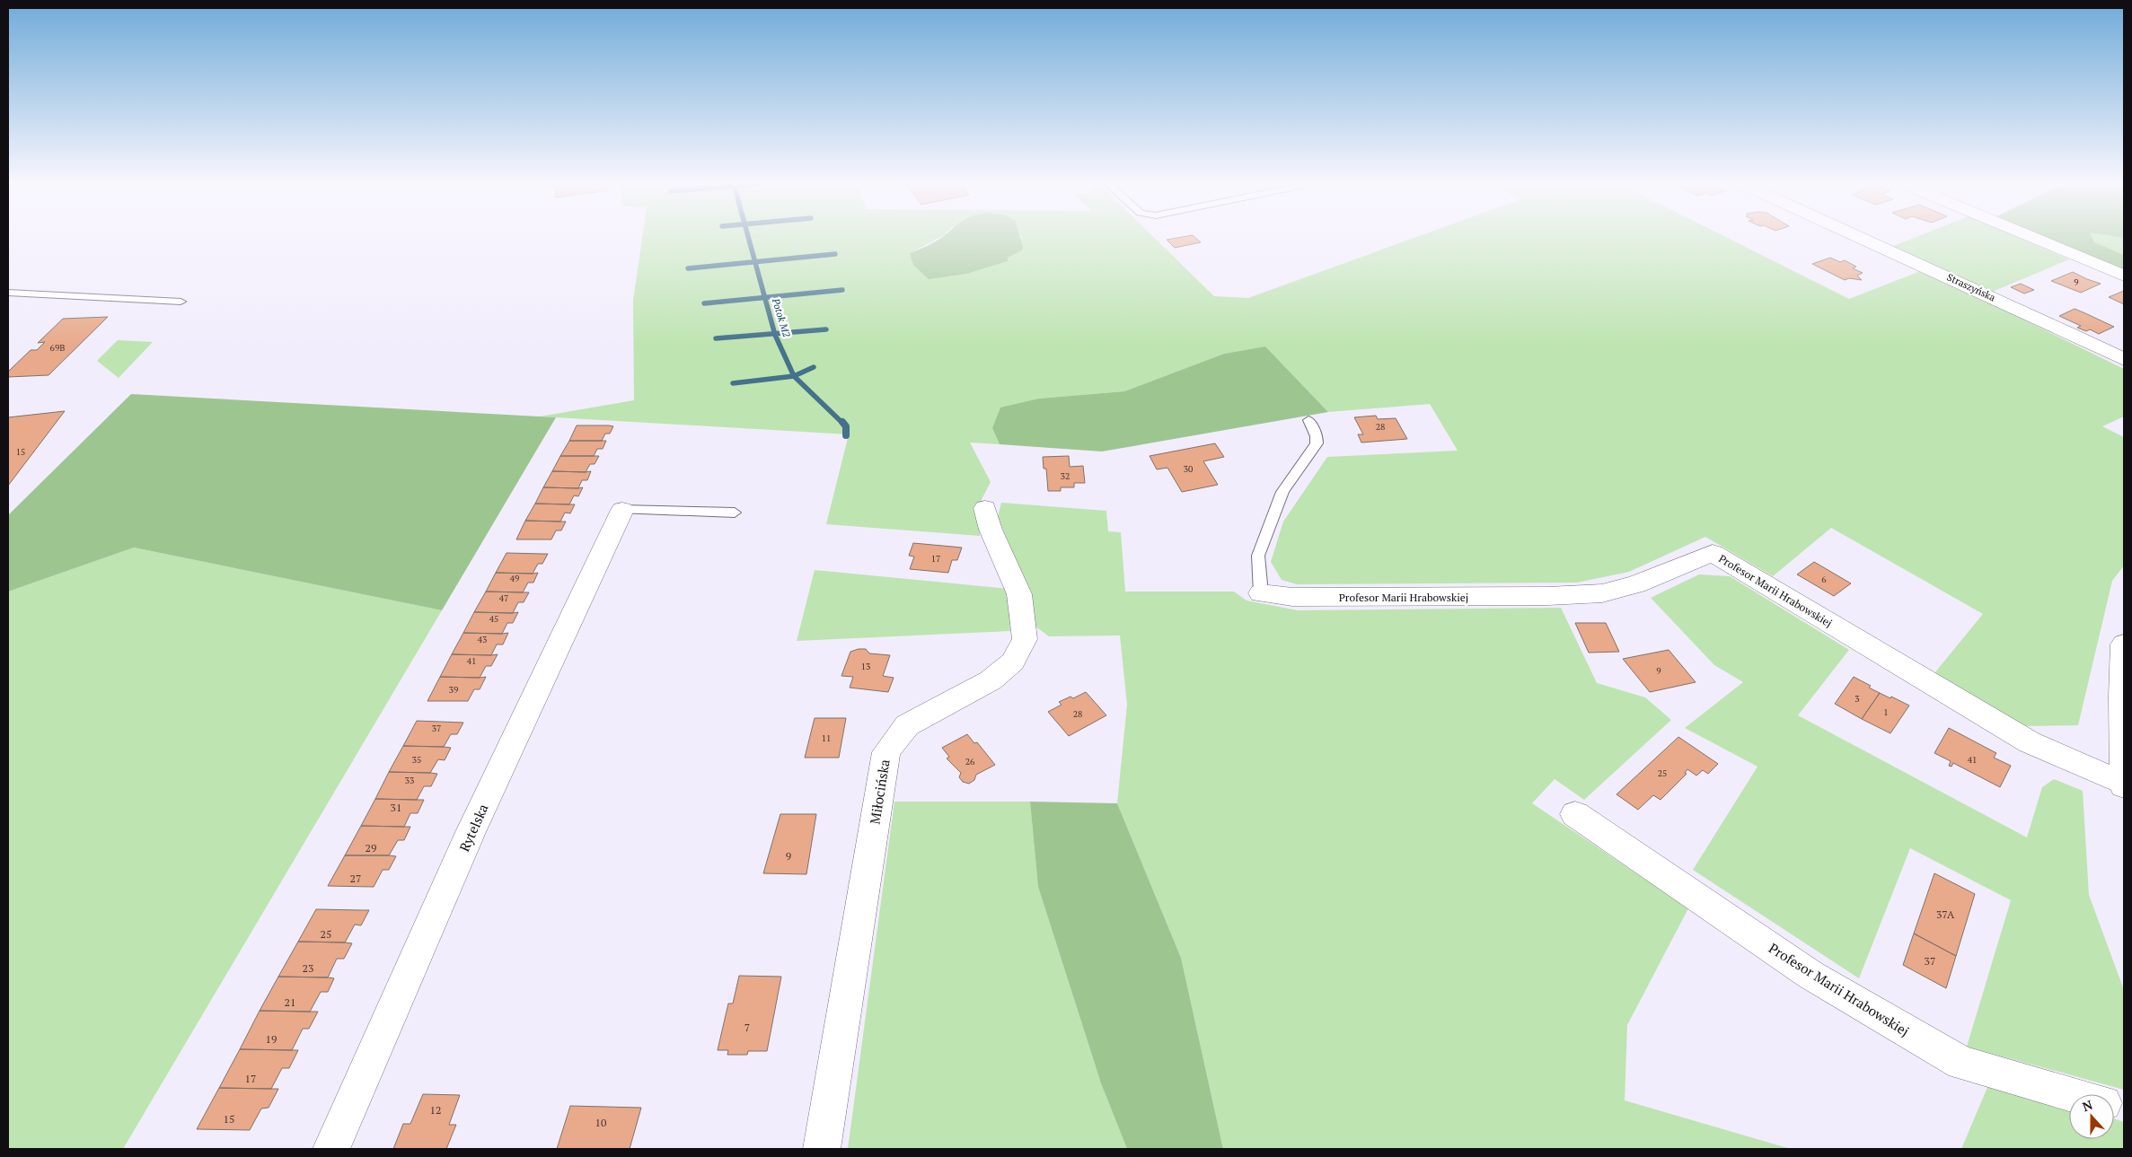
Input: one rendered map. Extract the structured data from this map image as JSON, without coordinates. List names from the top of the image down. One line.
{"streets":{"street":["Straszyńska","Profesor Marii Hrabowskiej","Miłocińska","Rytelska"]},"water":["Potok M2"],"house_numbers":["9","69B","28","15","30","32","17","49","6","47","45","43","41","13","9","39","3","1","28","37","11","35","41","26","25","33","31","29","9","27","37A","25","37","23","21","7","19","17","12","15","10"],"north":"top"}
